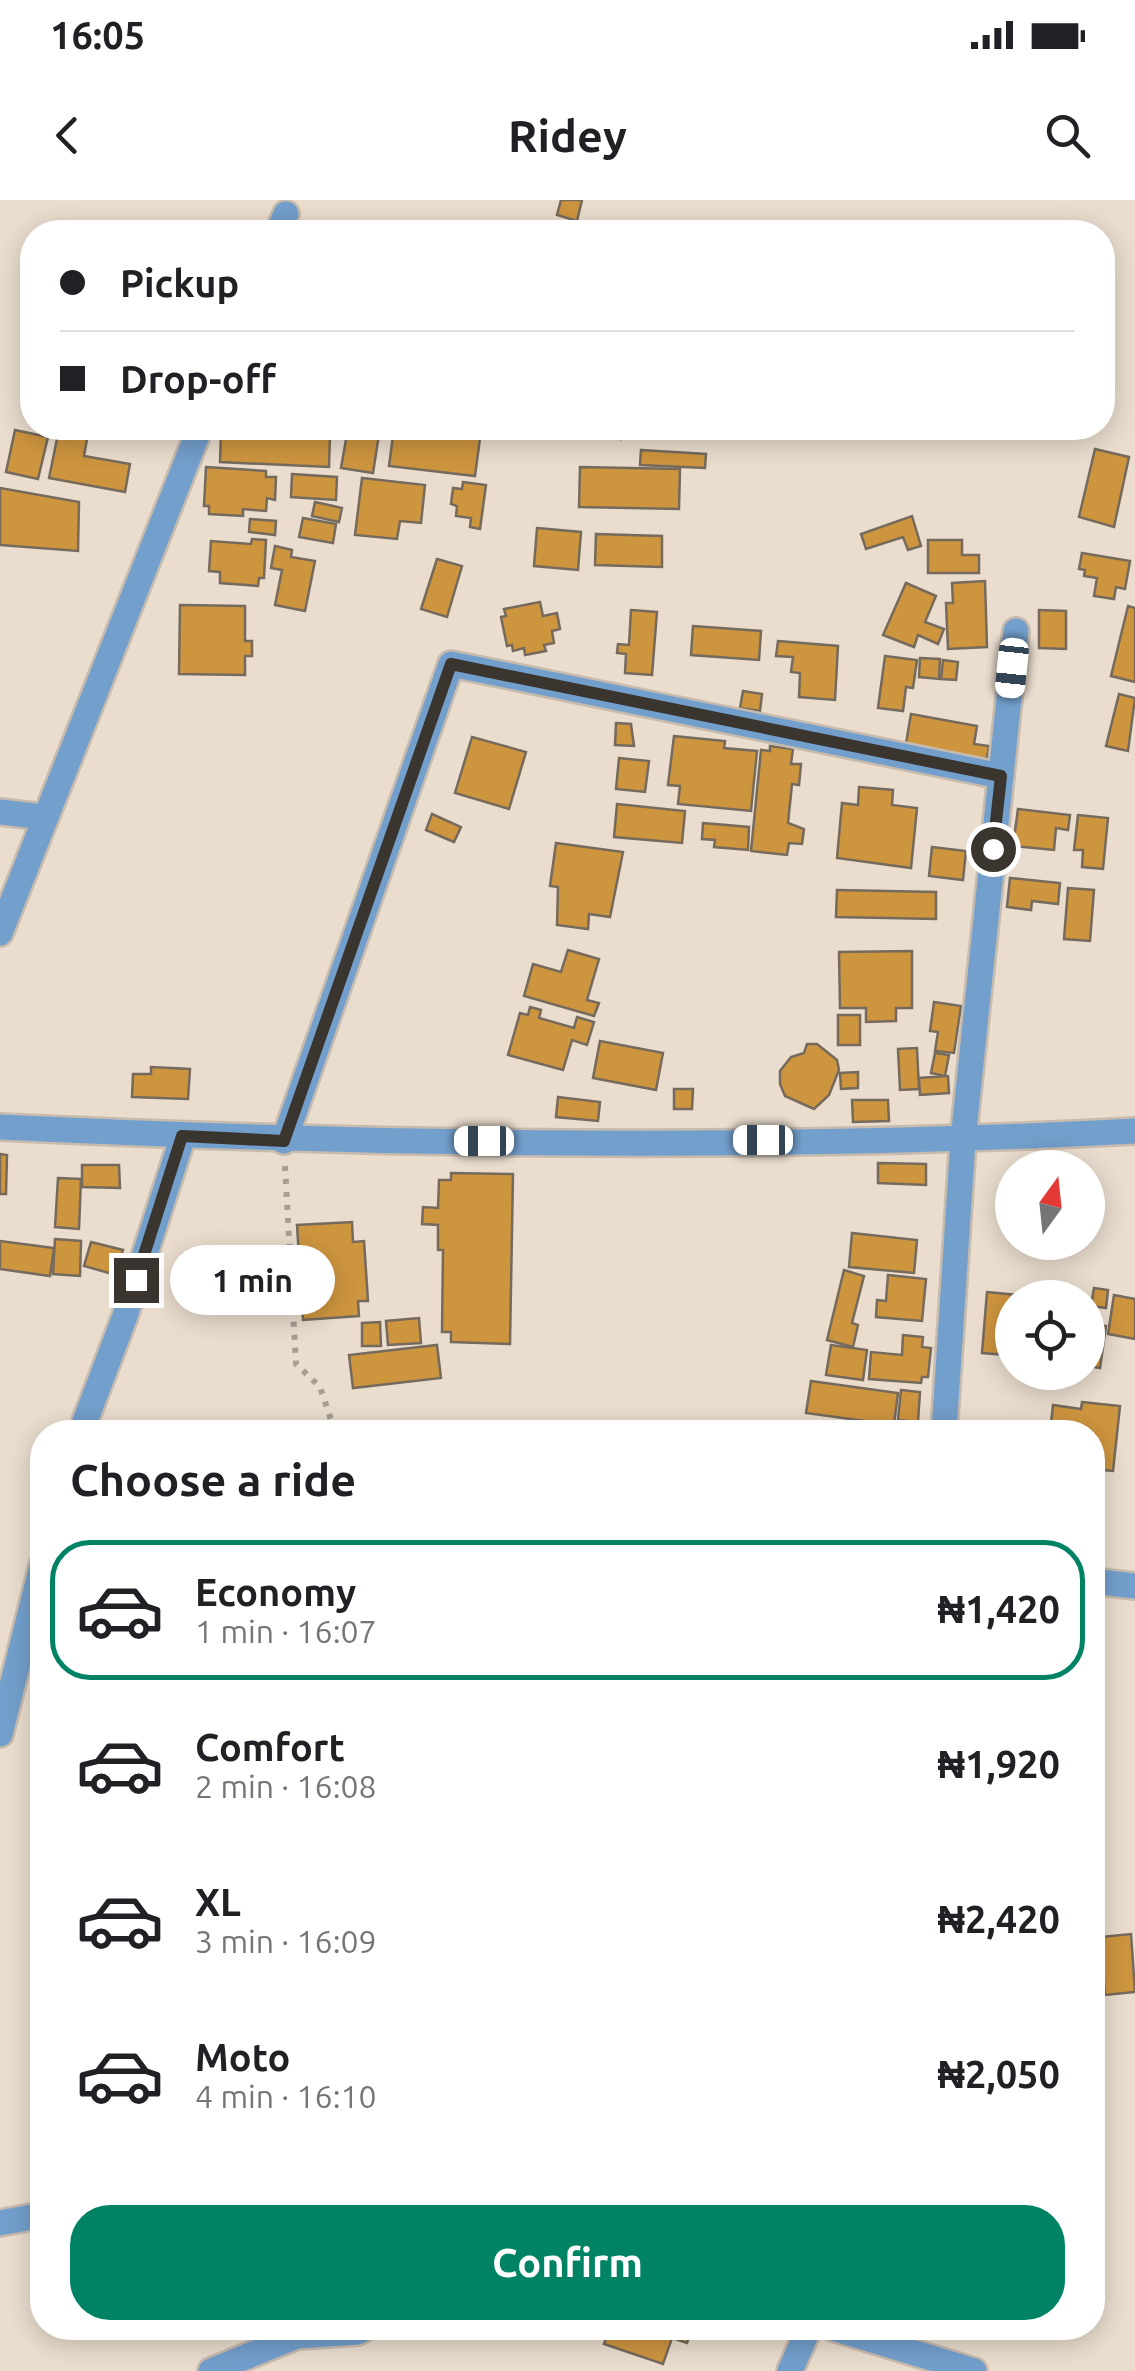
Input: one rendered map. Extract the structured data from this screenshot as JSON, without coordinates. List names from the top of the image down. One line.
{"north":"top","page":{"status":"16:05","header":"Ridey","banner":["Pickup","Drop-off"],"bubble":"1 min","heading":"Choose a ride","list":[{"name":"Economy","note":"1 min · 16:07","value":"₦1,420"},{"name":"Comfort","note":"2 min · 16:08","value":"₦1,920"},{"name":"XL","note":"3 min · 16:09","value":"₦2,420"},{"name":"Moto","note":"4 min · 16:10","value":"₦2,050"}],"buttons":"Confirm"}}
